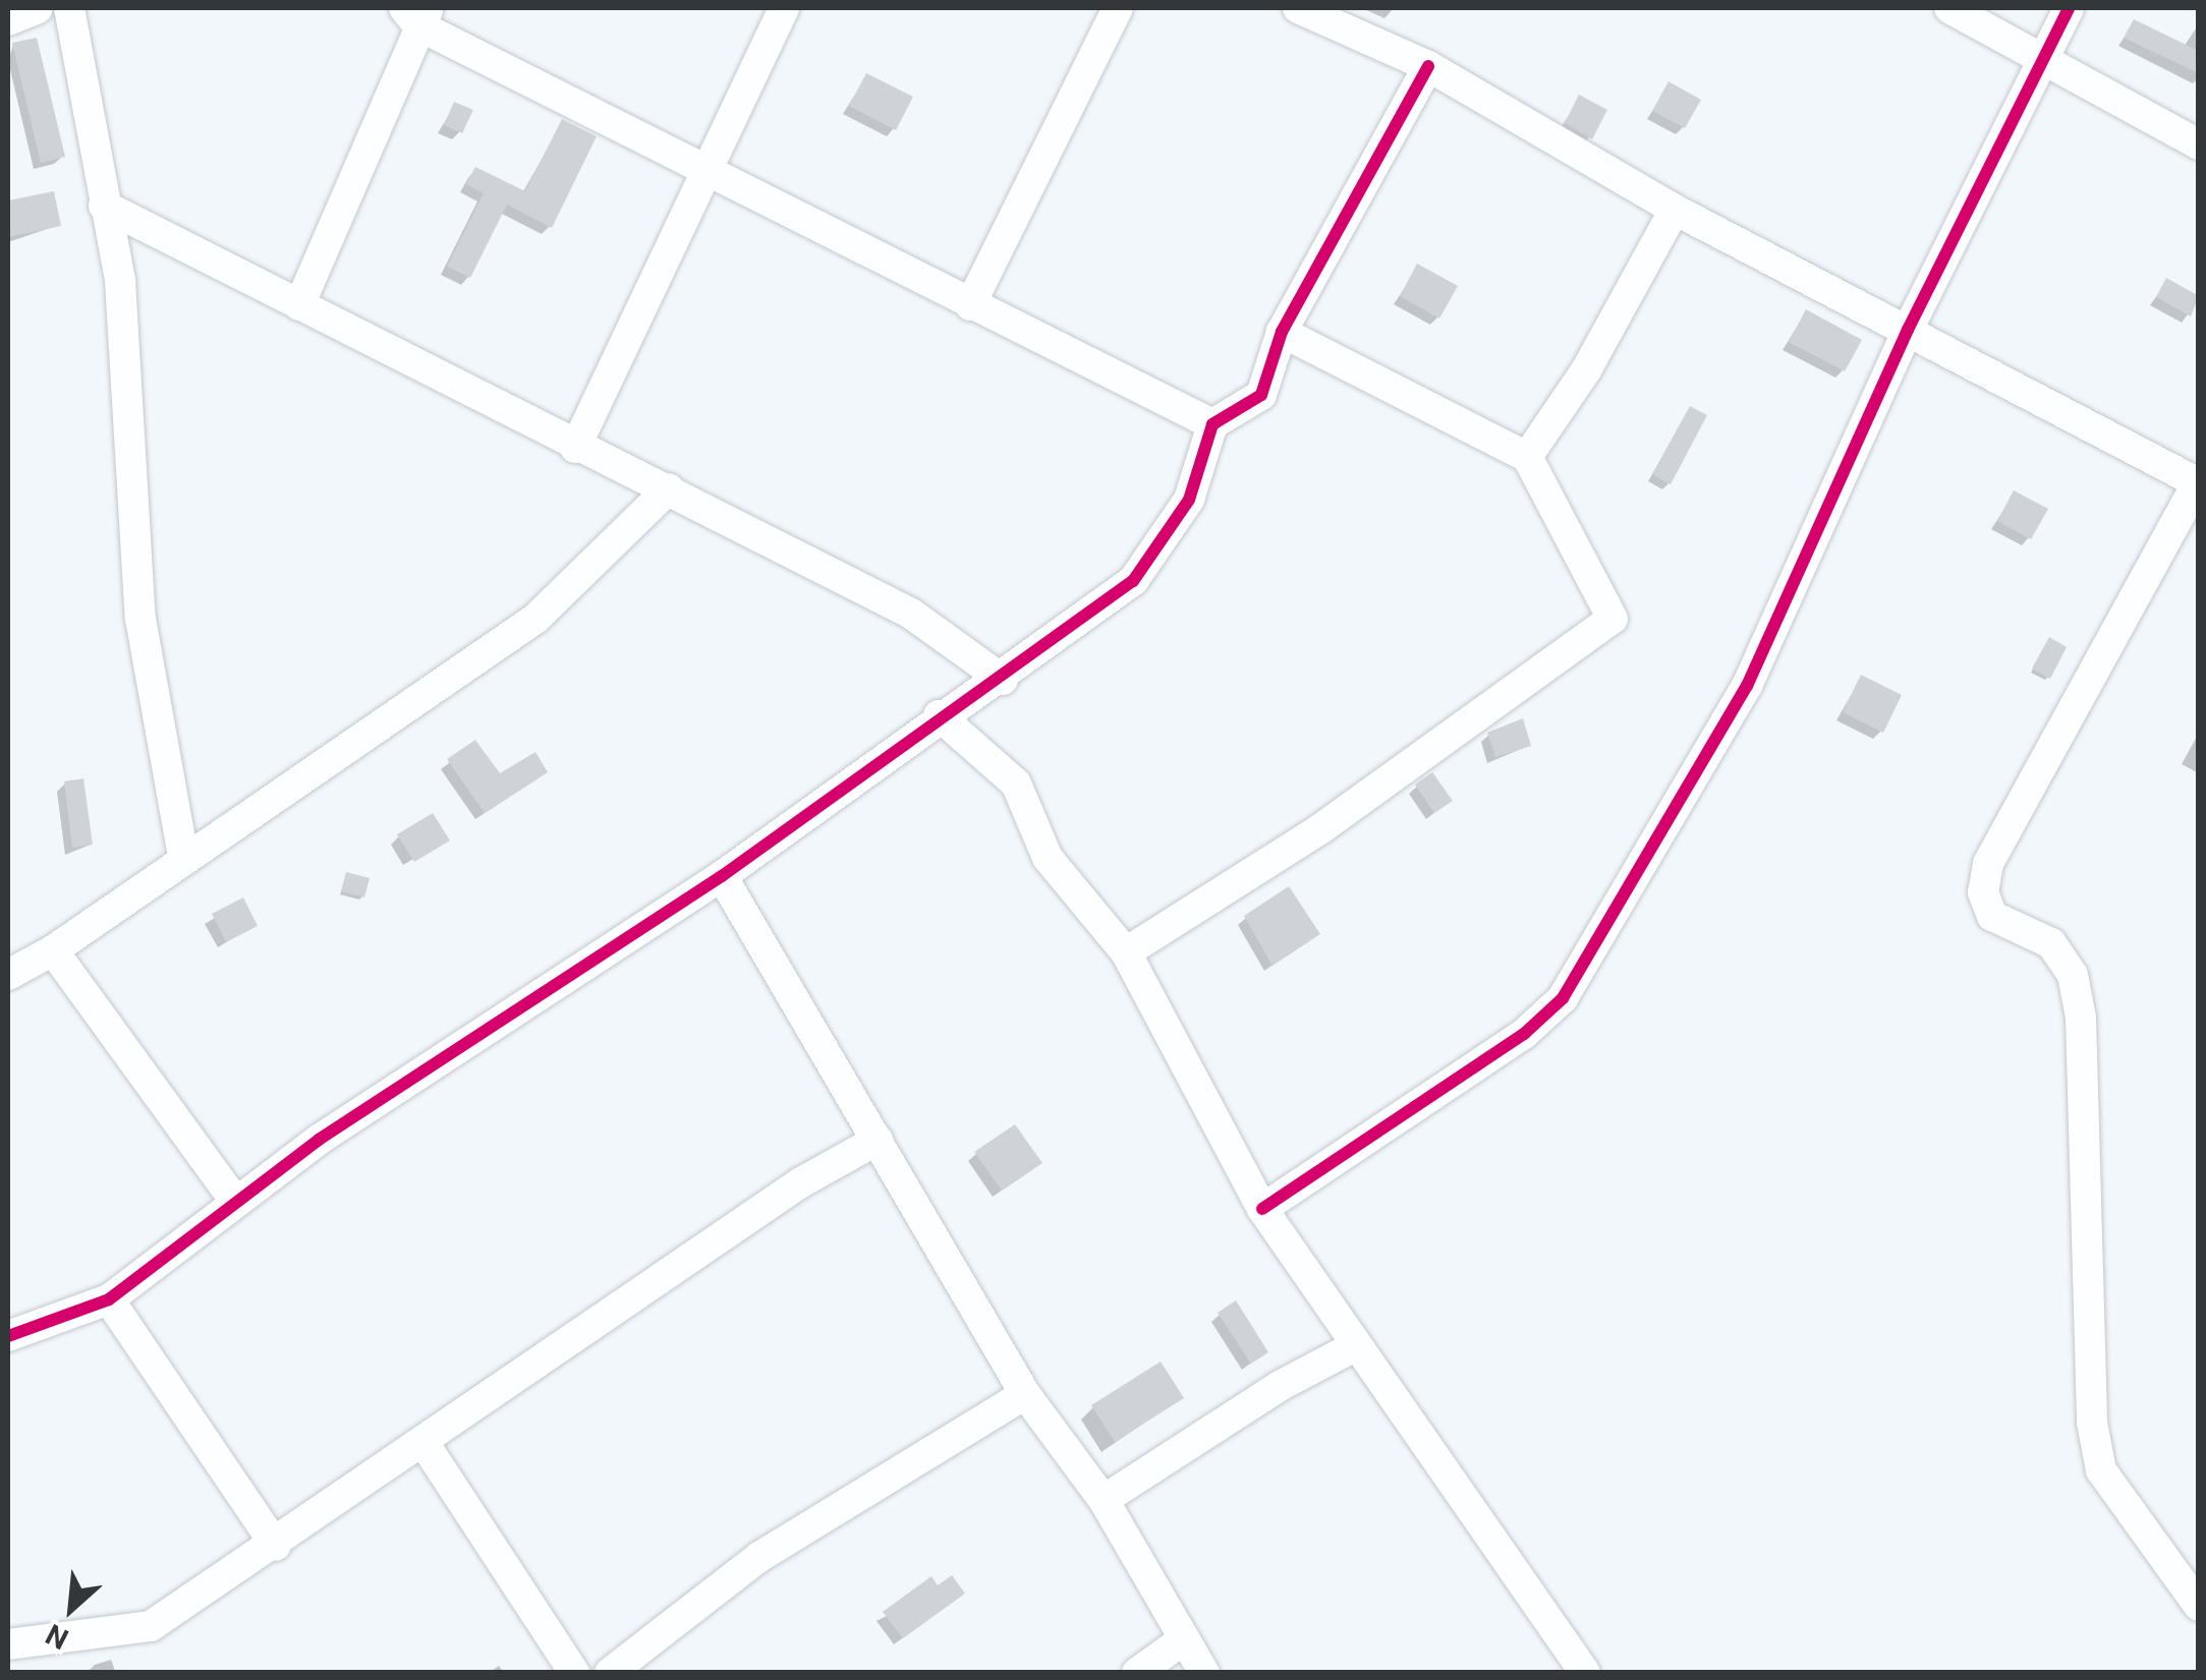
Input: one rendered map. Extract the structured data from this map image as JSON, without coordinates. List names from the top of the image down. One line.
{"north":"bottom left"}
